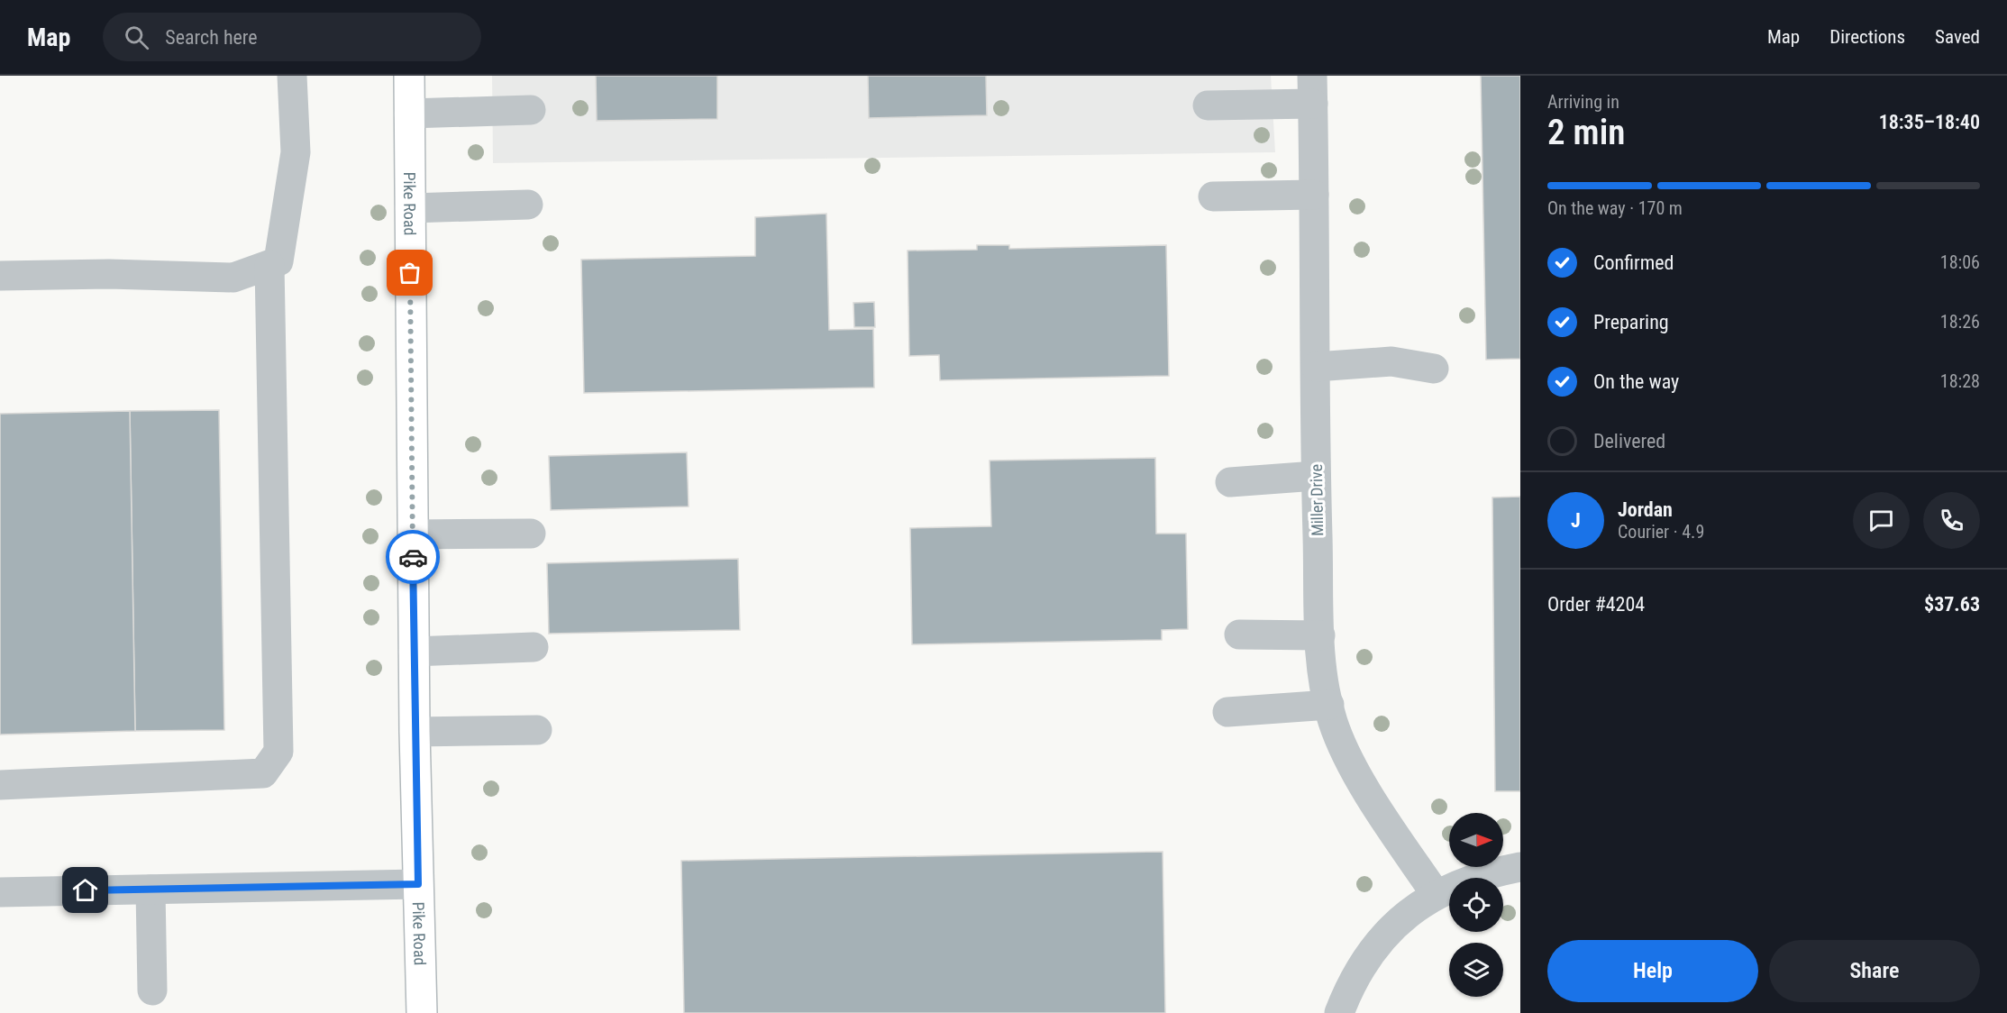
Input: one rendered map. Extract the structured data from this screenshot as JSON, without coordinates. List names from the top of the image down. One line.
{"streets":{"main road":["Pike Road"],"street":["Miller Drive"]},"north":"right","page":{"header":"Map","search":"Search here","nav":["Map","Directions","Saved"],"heading":["2 min","Arriving in","18:35–18:40"],"panel":["Jordan","Courier · 4.9","Order #4204","$37.63"],"bar":"On the way · 170 m","list":[["Confirmed","18:06"],["Preparing","18:26"],["On the way","18:28"],"Delivered"],"round":"J","buttons":["Help","Share"]}}
